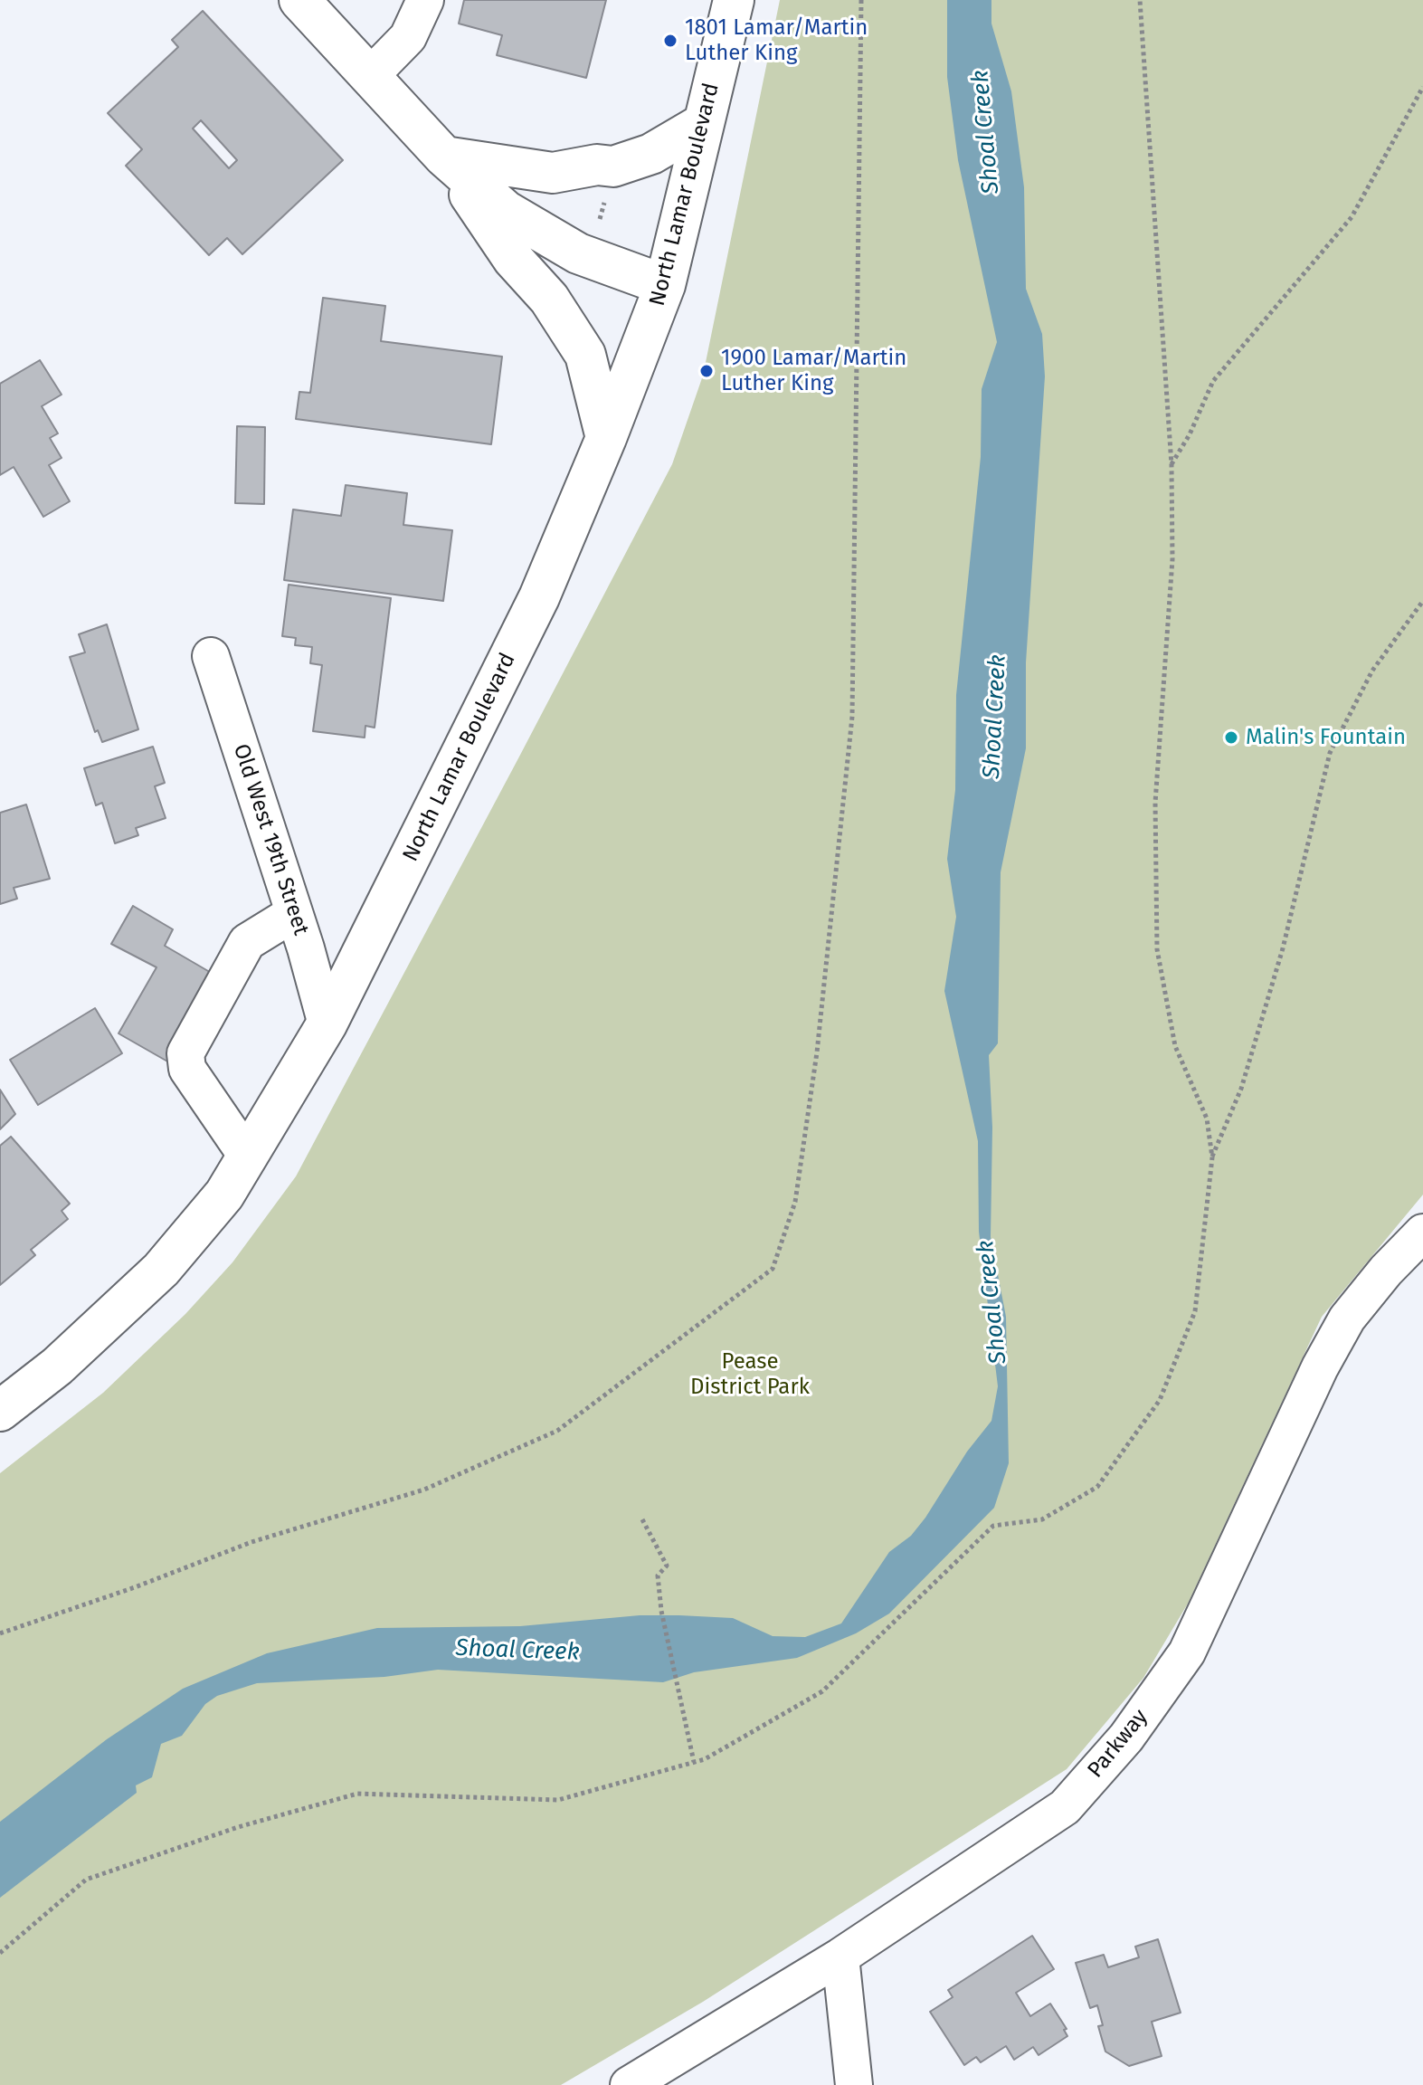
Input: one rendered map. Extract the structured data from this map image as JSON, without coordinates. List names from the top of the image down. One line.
{"streets":{"main road":["North Lamar Boulevard"],"street":["Old West 19th Street","Parkway"]},"crossings":[["North Lamar Boulevard","Old West 19th Street"]],"water":["Shoal Creek"],"parks":["Pease District Park"],"places":["1801 Lamar/Martin Luther King","1900 Lamar/Martin Luther King","Malin's Fountain"]}
